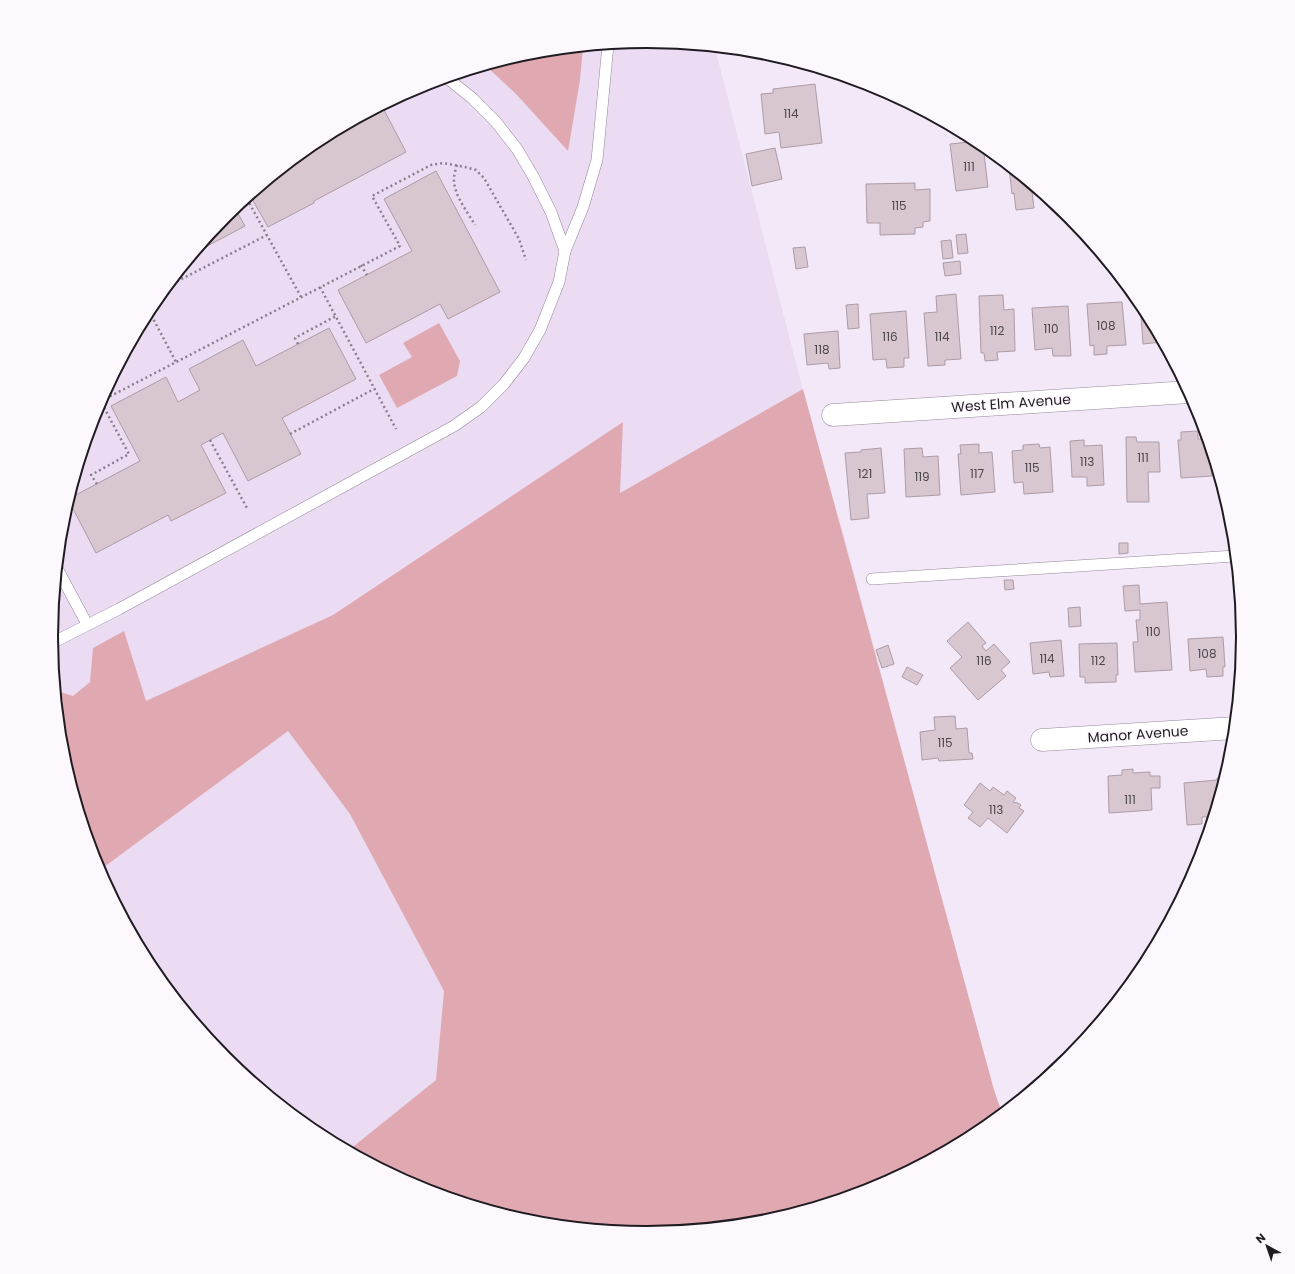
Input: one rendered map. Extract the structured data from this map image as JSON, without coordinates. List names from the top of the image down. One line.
{"streets":{"street":["West Elm Avenue","Manor Avenue"]},"house_numbers":["114","111","115","108","110","112","116","114","118","111","113","115","121","117","119","110","108","114","116","112","115","111","113"],"north":"top left"}
